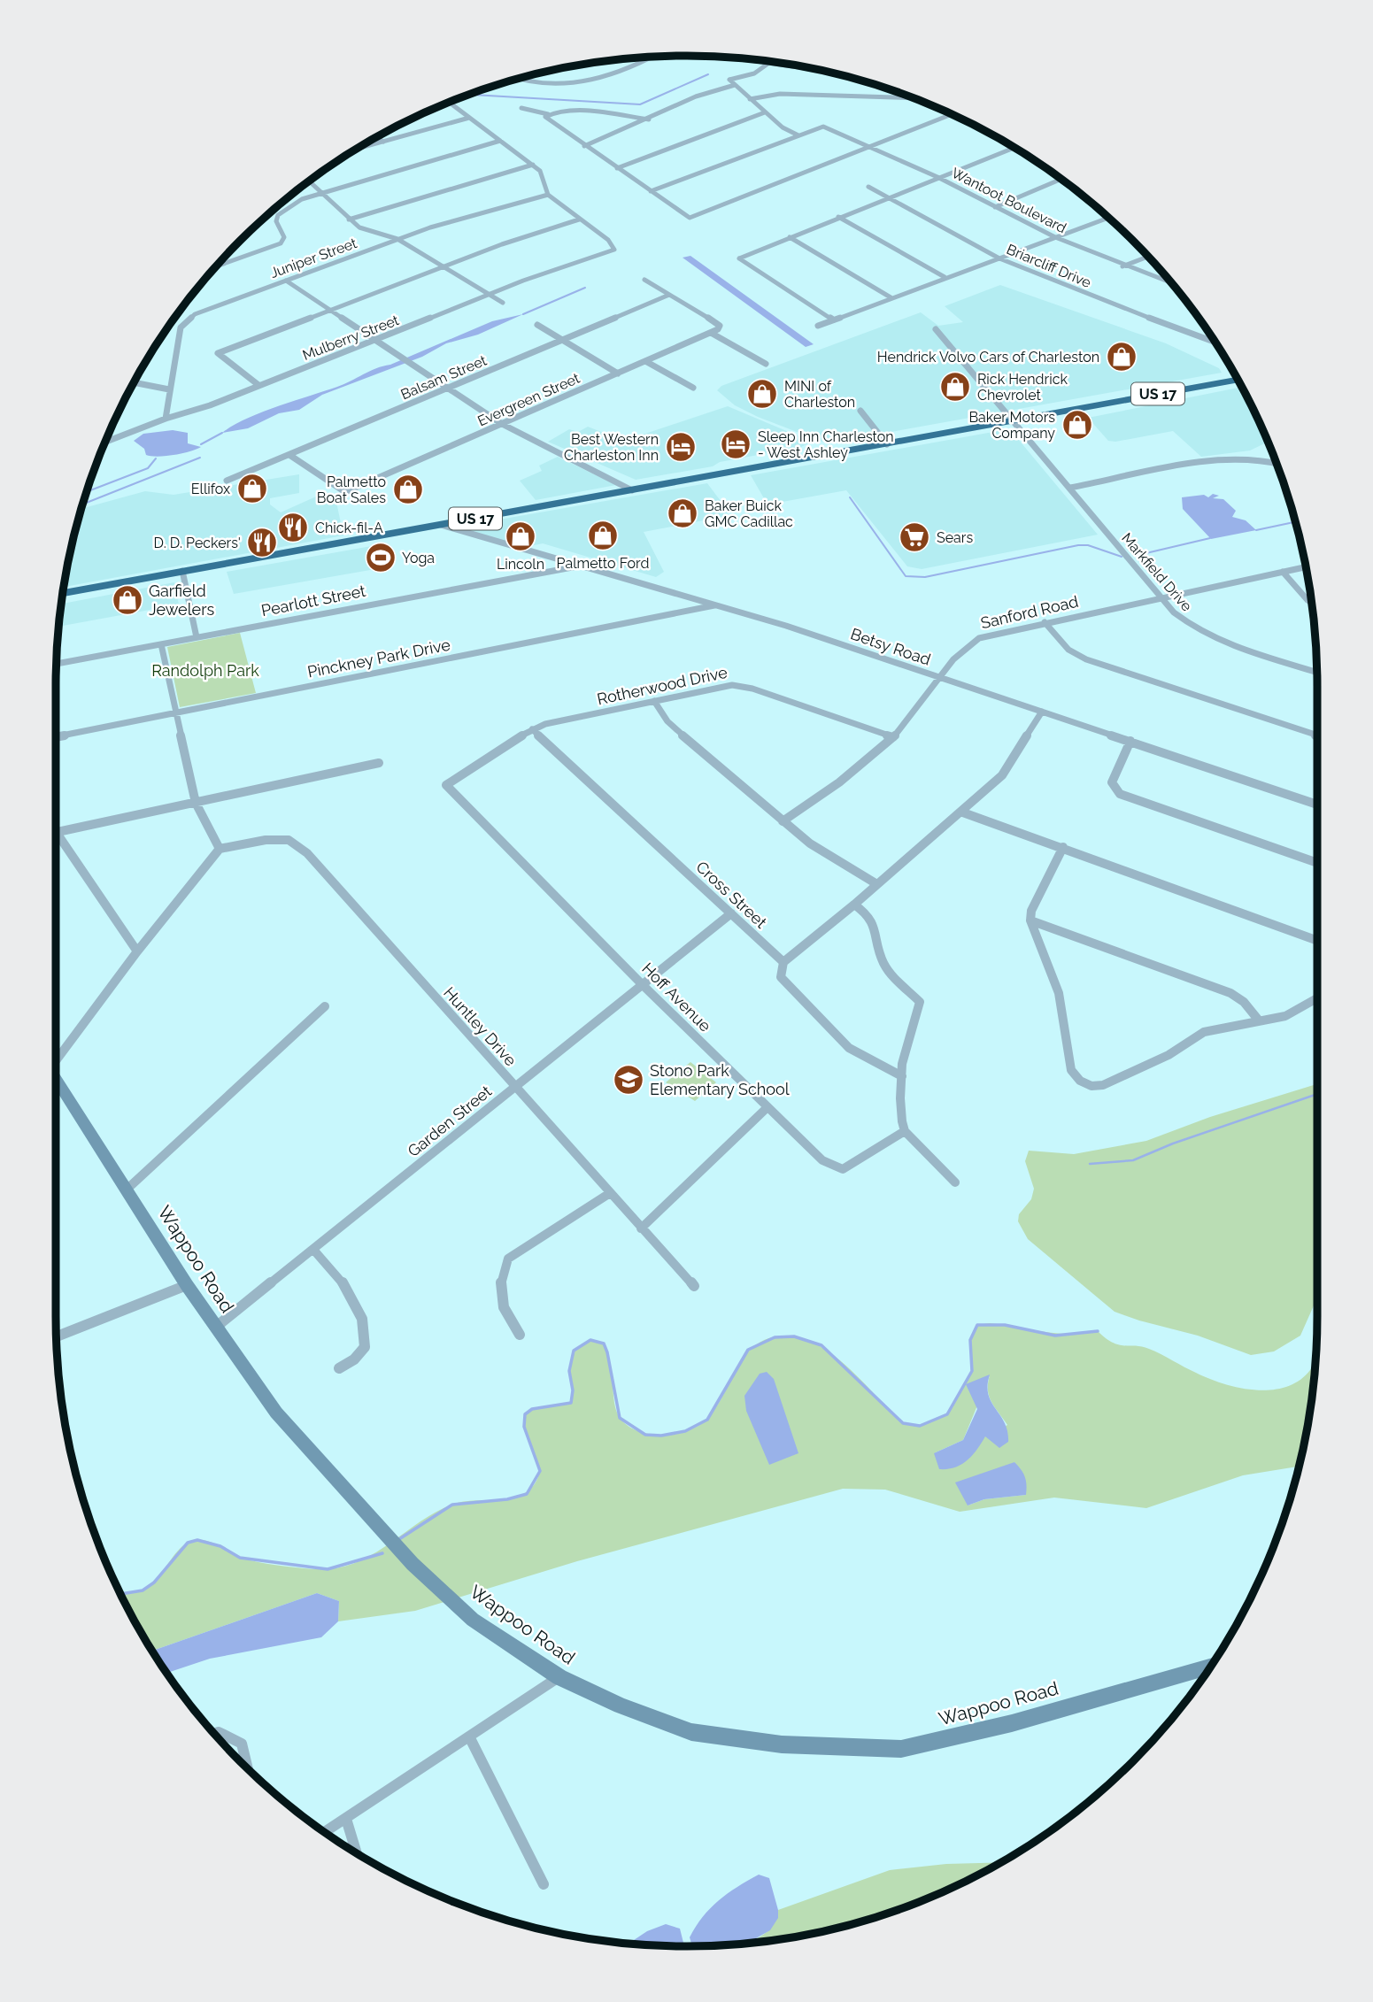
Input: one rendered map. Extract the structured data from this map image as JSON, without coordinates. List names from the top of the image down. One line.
{"streets":{"highway":["US 17"],"street":["Wantoot Boulevard","Juniper Street","Briarcliff Drive","Mulberry Street","Balsam Street","Evergreen Street","Markfield Drive","Pearlott Street","Sanford Road","Betsy Road","Pinckney Park Drive","Rotherwood Drive","Cross Street","Hoff Avenue","Huntley Drive","Garden Street","Wappoo Road"]},"crossings":[["Juniper Street","Mulberry Street"],["Balsam Street","Evergreen Street"],["US 17","Markfield Drive"],["US 17","Betsy Road"],["Markfield Drive","Sanford Road"],["Pearlott Street","Betsy Road"],["Sanford Road","Betsy Road"],["Sanford Road","Rotherwood Drive"],["Betsy Road","Pinckney Park Drive"],["Rotherwood Drive","Cross Street"],["Rotherwood Drive","Hoff Avenue"],["Cross Street","Garden Street"],["Hoff Avenue","Garden Street"],["Huntley Drive","Garden Street"],["Garden Street","Wappoo Road"]],"parks":["Randolph Park"],"places":{"shop":["Hendrick Volvo Cars of Charleston","Rick Hendrick Chevrolet","MINI of Charleston","Baker Motors Company","Ellifox","Palmetto Boat Sales","Baker Buick GMC Cadillac","Palmetto Ford","Lincoln","Garfield Jewelers"],"hotel":["Sleep Inn Charleston - West Ashley","Best Western Charleston Inn"],"restaurant":["Chick-fil-A","D. D. Peckers'"],"supermarket":["Sears"],"sports":["Yoga"],"school or university":["Stono Park Elementary School"]}}
